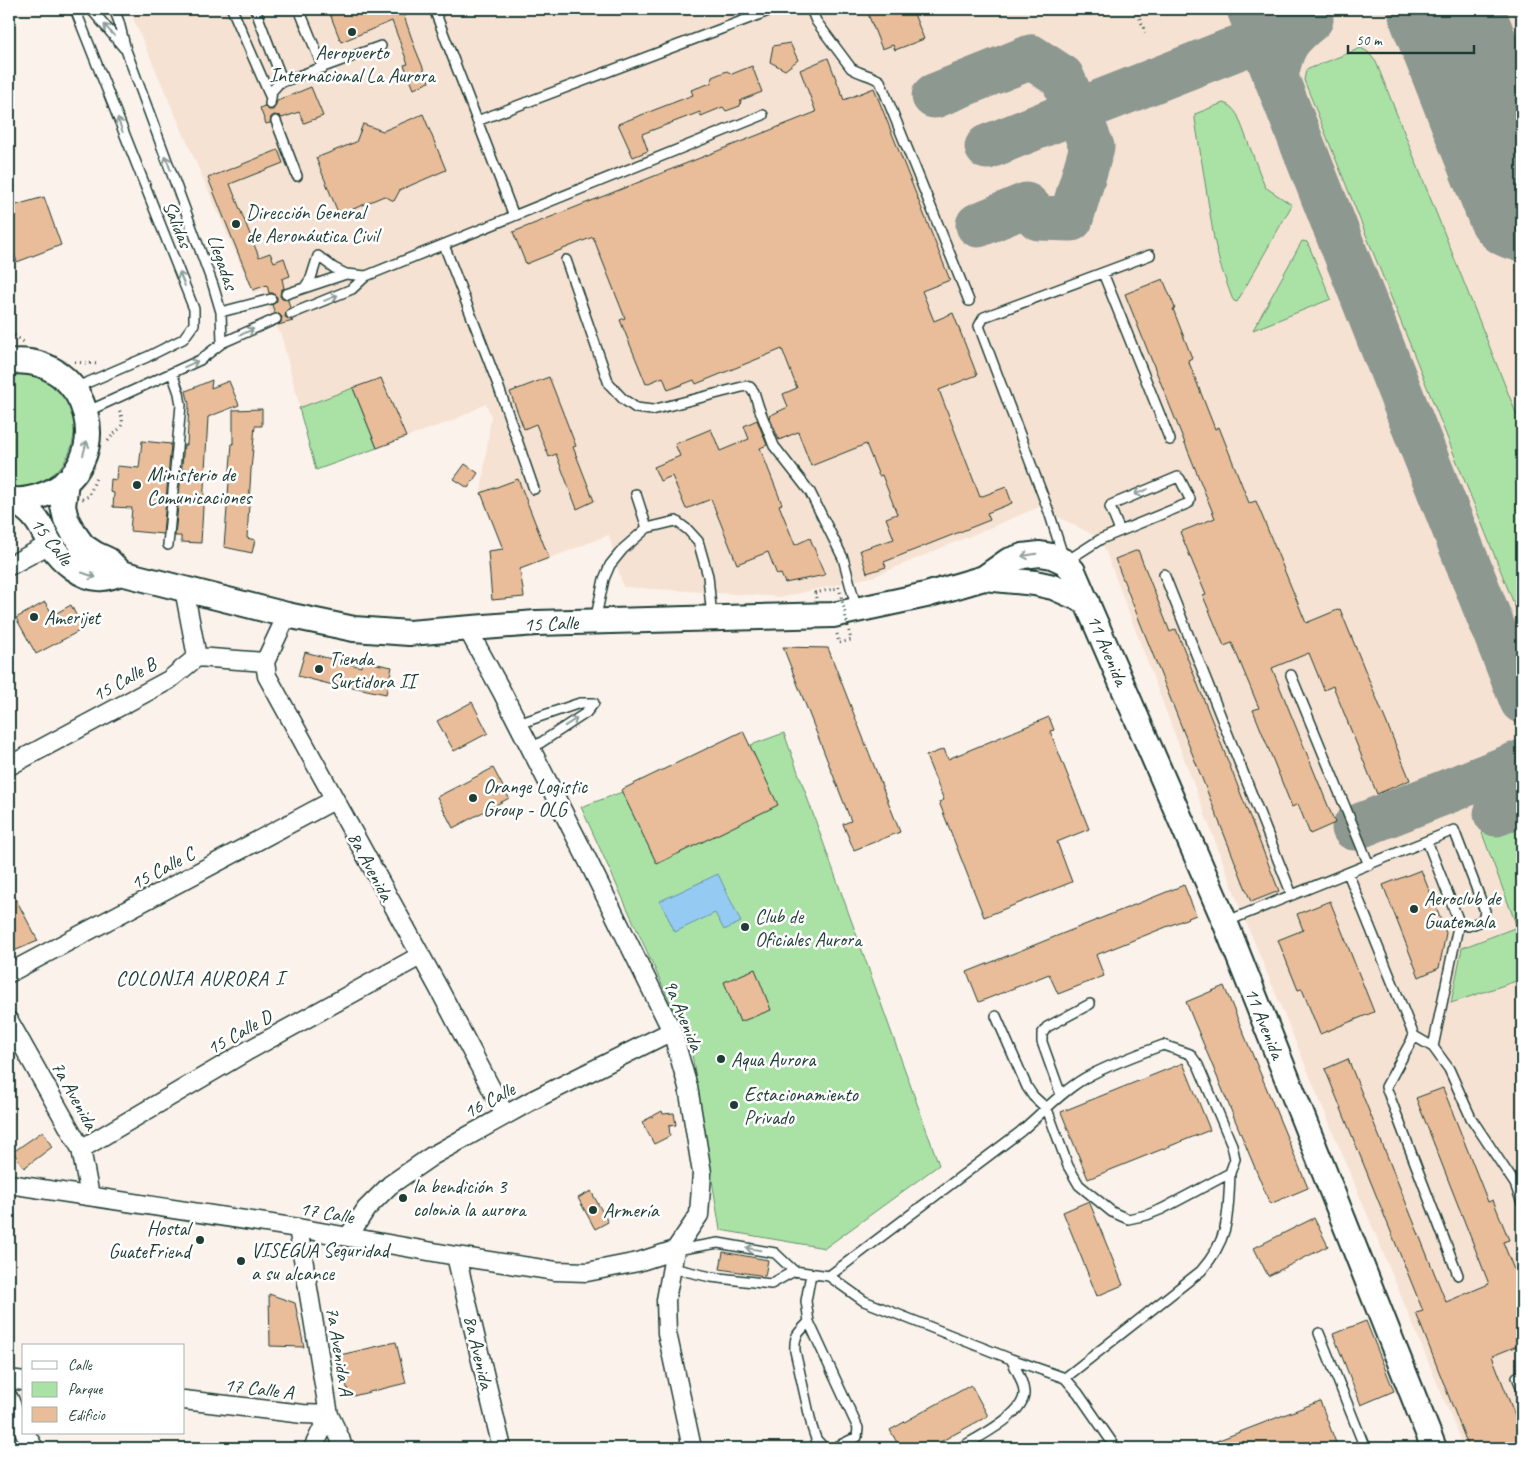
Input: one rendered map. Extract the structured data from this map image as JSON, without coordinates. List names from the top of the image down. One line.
{"streets":{"main road":["15 Calle","11 Avenida"],"street":["15 Calle B","8a Avenida","15 Calle C","9a Avenida","15 Calle D","7a Avenida","16 Calle","17 Calle","7a Avenida A","17 Calle A"],"lane":["Salidas","Llegadas"]},"crossings":[["15 Calle","11 Avenida"],["15 Calle","9a Avenida"],["8a Avenida","15 Calle C"],["8a Avenida","15 Calle D"],["8a Avenida","16 Calle"],["8a Avenida","17 Calle"],["9a Avenida","16 Calle"],["9a Avenida","17 Calle"],["15 Calle D","7a Avenida"],["7a Avenida","17 Calle"],["16 Calle","17 Calle"],["17 Calle","7a Avenida A"],["7a Avenida A","17 Calle A"]],"one_way":["Llegadas"],"districts":["COLONIA AURORA I"],"places":["Aeropuerto Internacional La Aurora","Dirección General de Aeronáutica Civil","Ministerio de Comunicaciones","Amerijet","Tienda Surtidora II","Orange Logistic Group - OLG","Aeroclub de Guatemala","Club de Oficiales Aurora","Aqua Aurora","Estacionamiento Privado","la bendición 3 colonia la aurora","Armería","Hostal GuateFriend","VISEGUA Seguridad a su alcance"],"legend":["Calle","Parque","Edificio"],"scale_bar":"50 m"}
